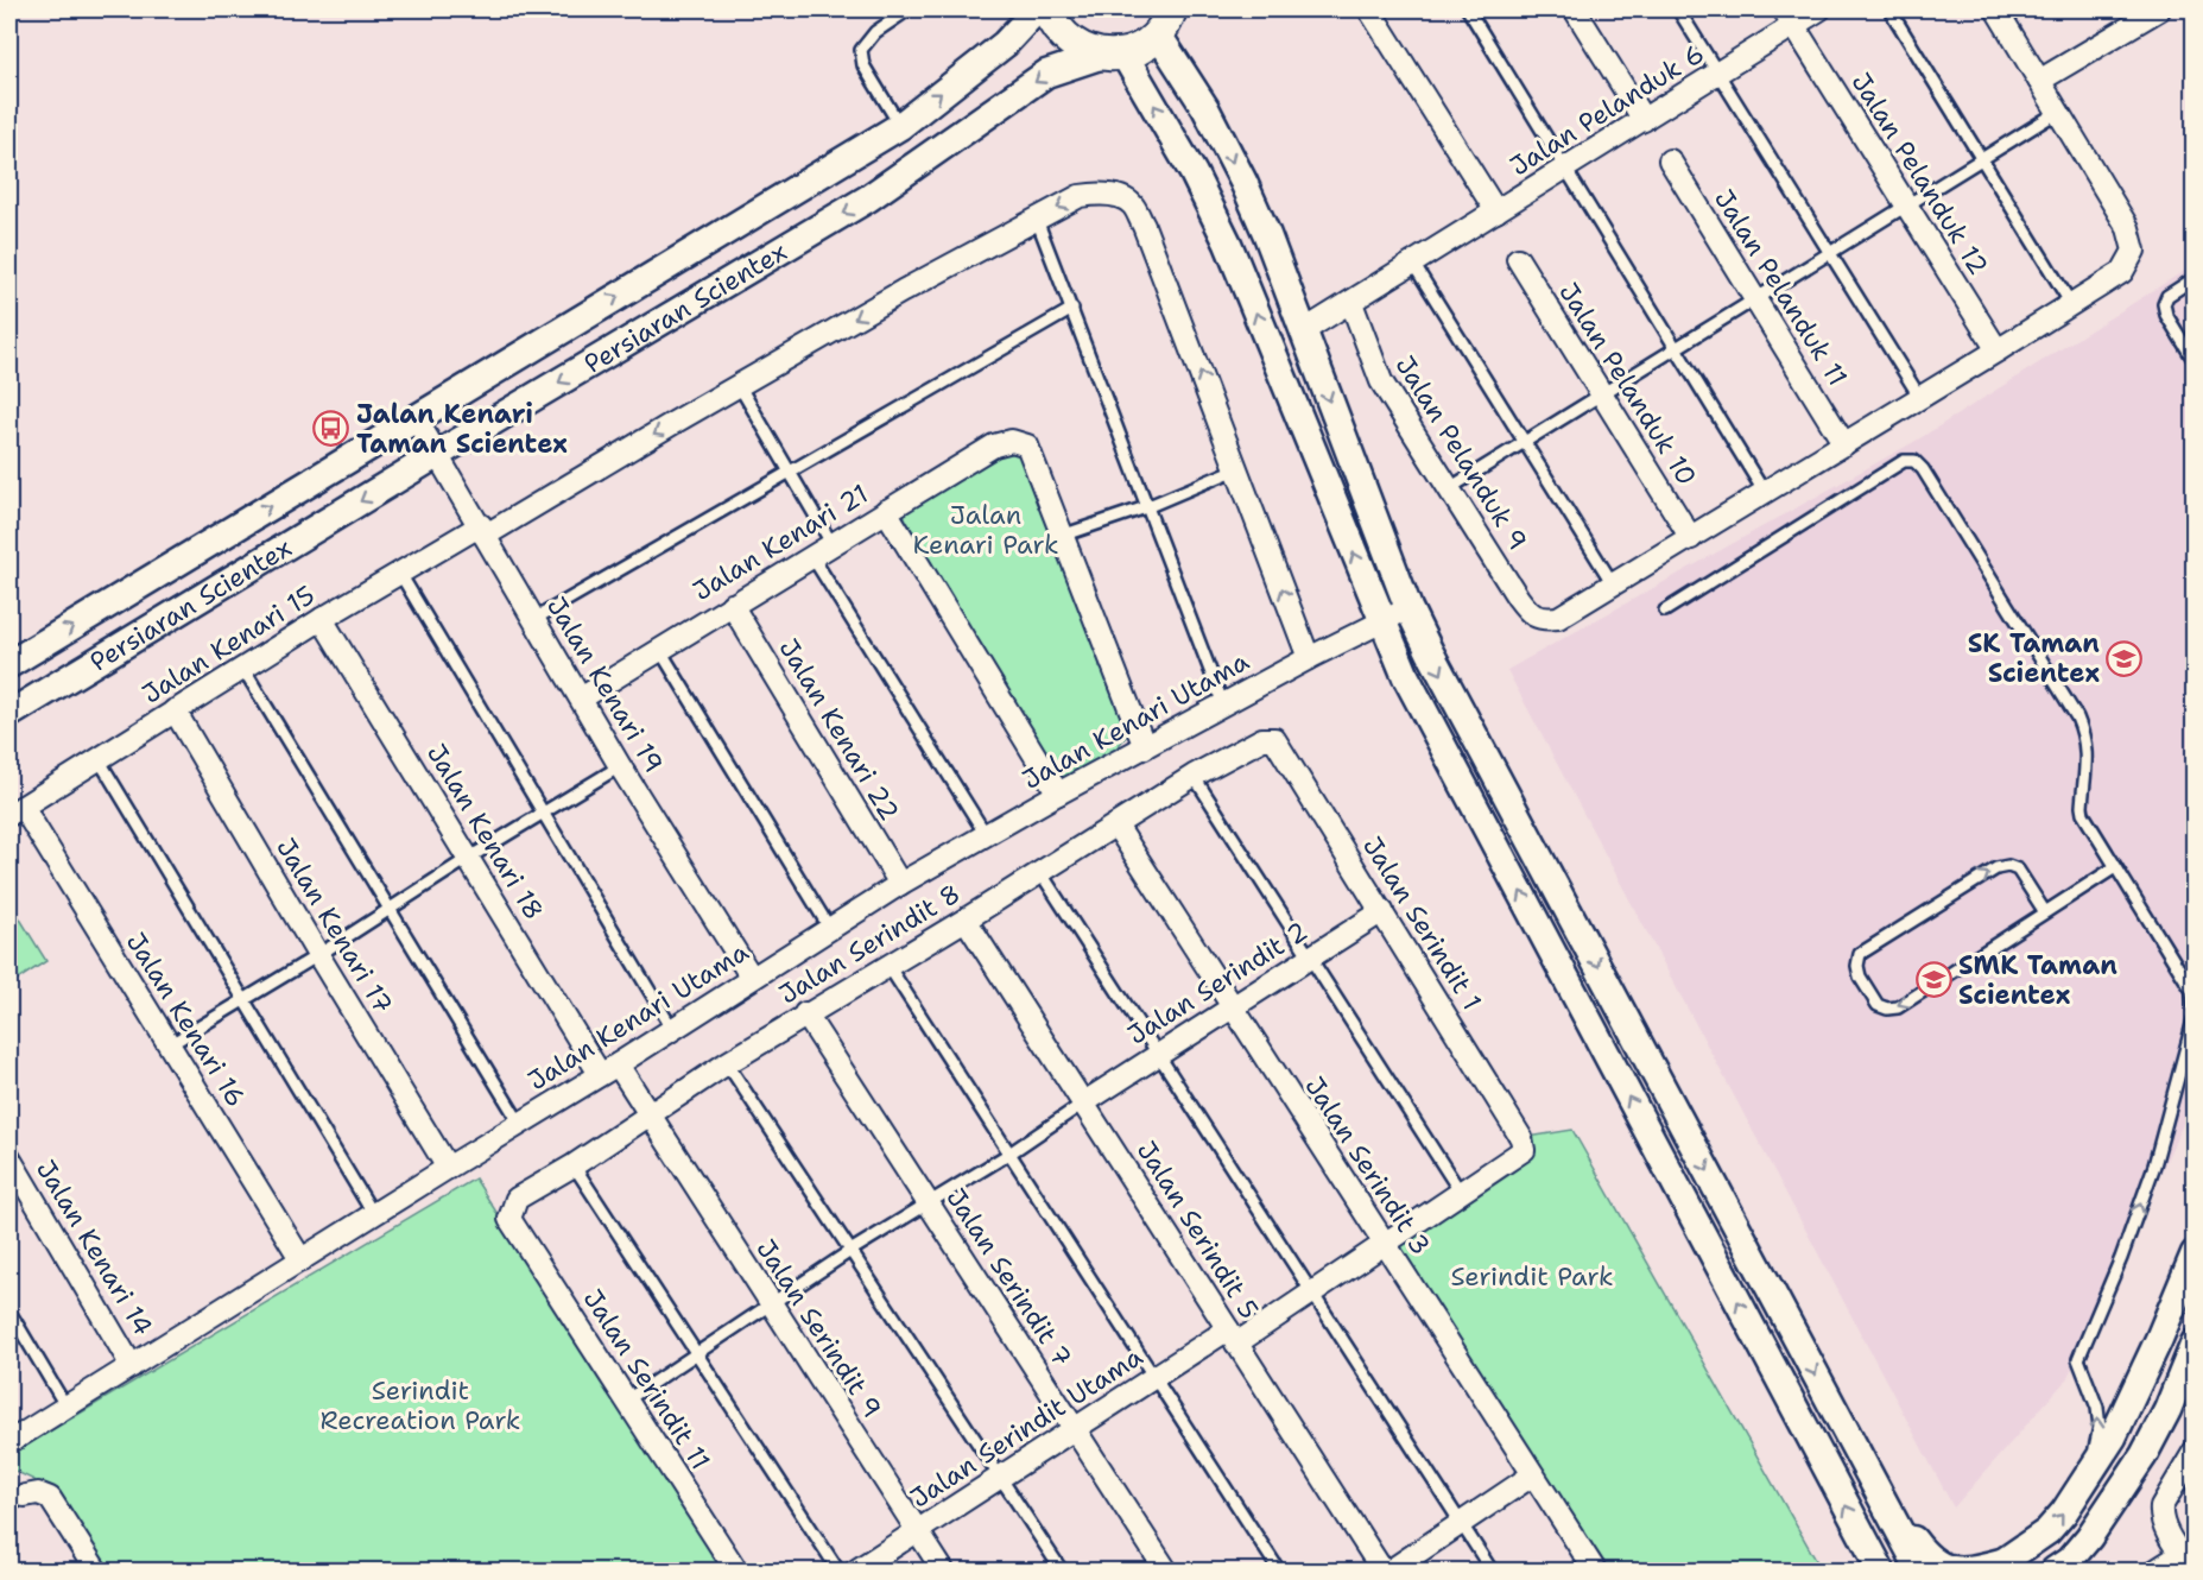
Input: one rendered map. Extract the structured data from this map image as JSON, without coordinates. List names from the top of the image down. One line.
{"streets":{"street":["Jalan Pelanduk 6","Jalan Pelanduk 12","Jalan Pelanduk 11","Persiaran Scientex","Jalan Pelanduk 10","Jalan Pelanduk 9","Jalan Kenari 21","Jalan Kenari 15","Jalan Kenari 19","Jalan Kenari Utama","Jalan Kenari 22","Jalan Kenari 18","Jalan Serindit 1","Jalan Kenari 17","Jalan Serindit 8","Jalan Serindit 2","Jalan Kenari 16","Jalan Serindit 3","Jalan Serindit 5","Jalan Kenari 14","Jalan Serindit 7","Jalan Serindit 9","Jalan Serindit 11","Jalan Serindit Utama"]},"crossings":[["Jalan Pelanduk 6","Jalan Pelanduk 12"],["Jalan Pelanduk 6","Jalan Pelanduk 9"],["Persiaran Scientex","Jalan Kenari 19"],["Jalan Kenari 21","Jalan Kenari 19"],["Jalan Kenari 21","Jalan Kenari 22"],["Jalan Kenari 15","Jalan Kenari 19"],["Jalan Kenari 15","Jalan Kenari 18"],["Jalan Kenari 15","Jalan Kenari 17"],["Jalan Kenari 15","Jalan Kenari 16"],["Jalan Kenari 19","Jalan Kenari Utama"],["Jalan Kenari Utama","Jalan Kenari 22"],["Jalan Kenari Utama","Jalan Kenari 18"],["Jalan Kenari Utama","Jalan Kenari 17"],["Jalan Kenari Utama","Jalan Kenari 16"],["Jalan Kenari Utama","Jalan Kenari 14"],["Jalan Kenari 18","Jalan Serindit 8"],["Jalan Kenari 18","Jalan Serindit 9"],["Jalan Serindit 1","Jalan Serindit 8"],["Jalan Serindit 1","Jalan Serindit 2"],["Jalan Serindit 1","Jalan Serindit Utama"],["Jalan Serindit 8","Jalan Serindit 3"],["Jalan Serindit 8","Jalan Serindit 5"],["Jalan Serindit 8","Jalan Serindit 7"],["Jalan Serindit 8","Jalan Serindit 9"],["Jalan Serindit 8","Jalan Serindit 11"],["Jalan Serindit 2","Jalan Serindit 3"],["Jalan Serindit 2","Jalan Serindit 5"],["Jalan Serindit 3","Jalan Serindit Utama"],["Jalan Serindit 5","Jalan Serindit Utama"],["Jalan Serindit 7","Jalan Serindit Utama"],["Jalan Serindit 9","Jalan Serindit Utama"]],"parks":["Jalan Kenari Park","Serindit Park","Serindit Recreation Park"],"places":{"bus stop":["Jalan Kenari Taman Scientex"],"school or university":["SK Taman Scientex","SMK Taman Scientex"]}}
